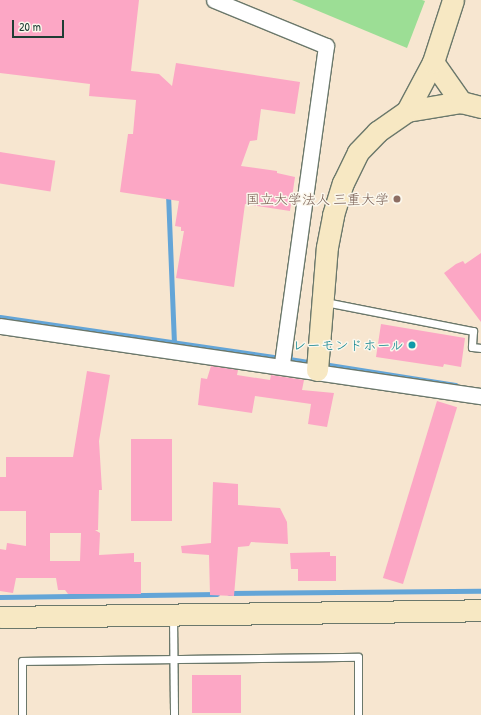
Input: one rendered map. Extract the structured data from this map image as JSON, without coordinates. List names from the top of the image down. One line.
{"places":["国立大学法人 三重大学","レーモンドホール"],"scale_bar":"20 m"}
